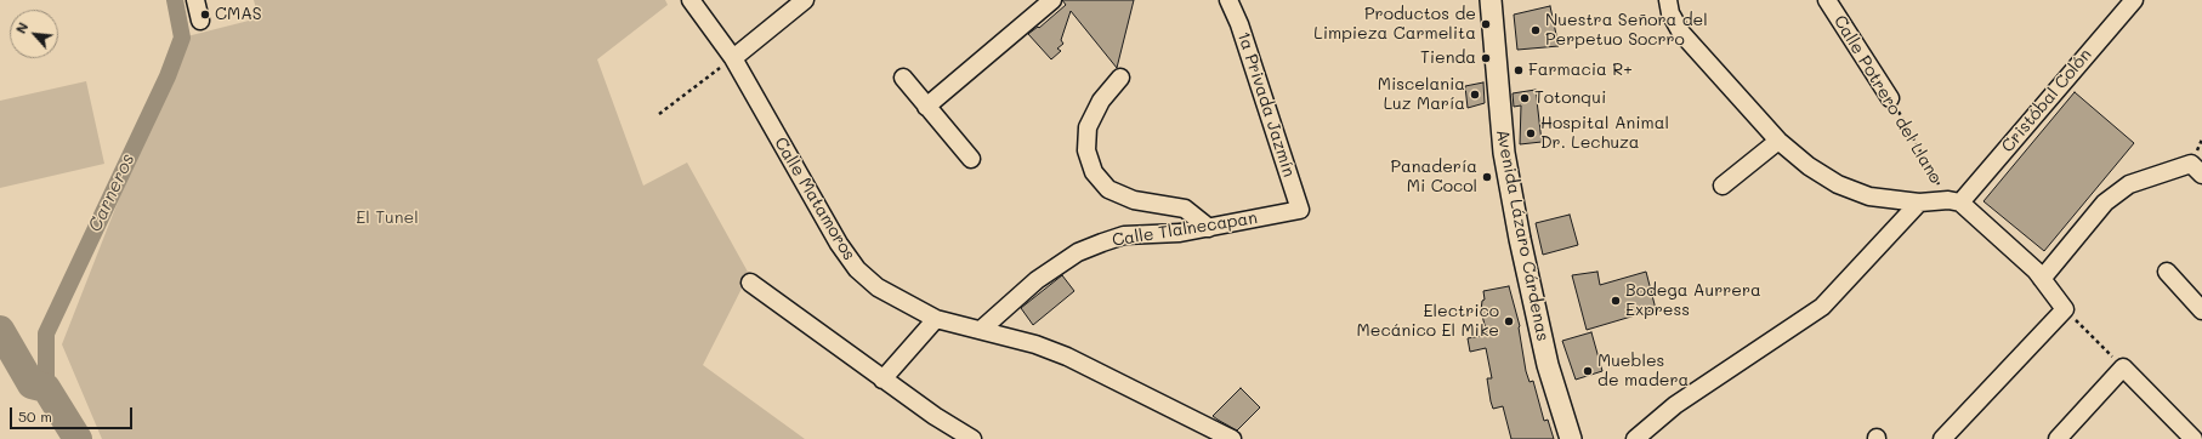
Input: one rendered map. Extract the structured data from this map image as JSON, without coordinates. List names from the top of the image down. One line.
{"streets":{"main road":["Avenida Lázaro Cárdenas"],"street":["Calle Potrero del Llano","Cristóbal Colón","1a Privada Jazmín","Calle Matamoros","Calle Tlalnecapan"]},"crossings":[["Calle Potrero del Llano","Cristóbal Colón"],["1a Privada Jazmín","Calle Tlalnecapan"],["Calle Matamoros","Calle Tlalnecapan"]],"water":["Carneros"],"parks":["El Tunel"],"places":["CMAS","Productos de Limpieza Carmelita","Nuestra Señora del Perpetuo Socrro","Tienda","Farmacia R+","Miscelania Luz María","Totonqui","Hospital Animal Dr. Lechuza","Panadería Mi Cocol","Bodega Aurrera Express","Electrico Mecánico El Mike","Muebles de madera"],"scale_bar":"50 m","north":"top left"}
